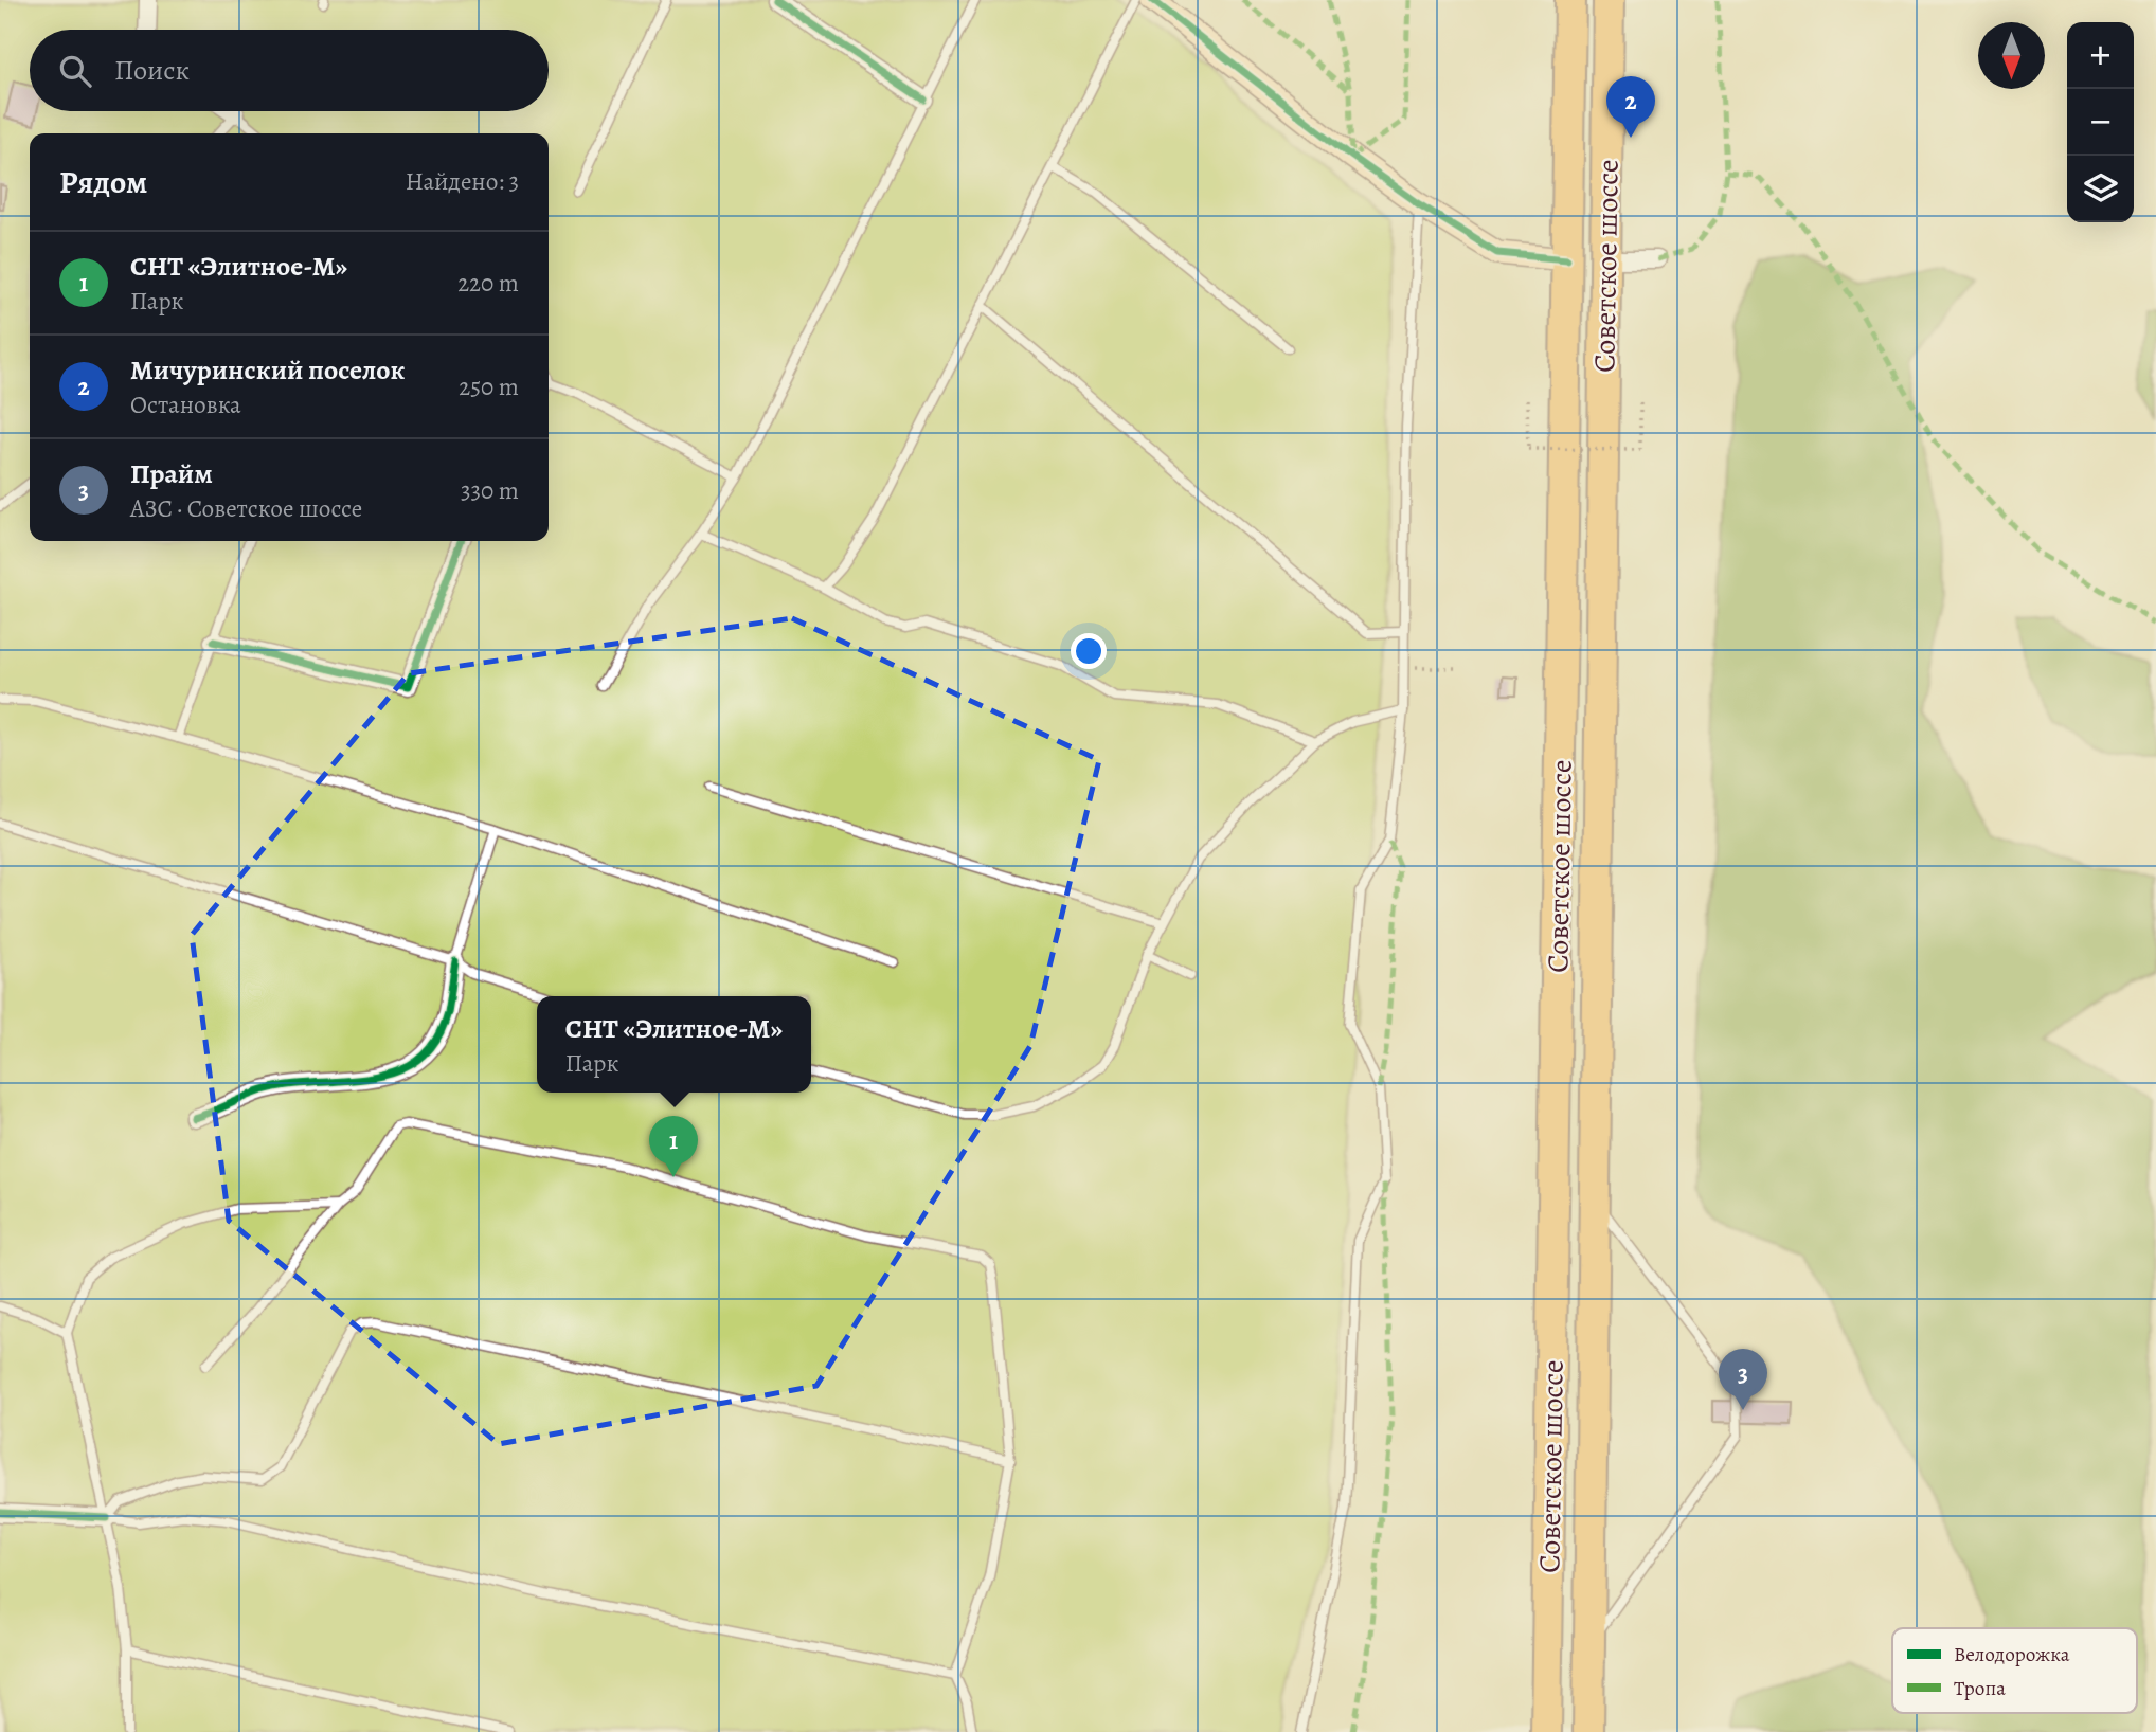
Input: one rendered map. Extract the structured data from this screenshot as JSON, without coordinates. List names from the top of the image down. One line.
{"streets":{"highway":["Советское шоссе"]},"legend":["Велодорожка","Тропа"],"north":"bottom","page":{"map_buttons":["+","−"],"search":"Поиск","pins":["2","1","3"],"heading":["Рядом","Найдено: 3"],"list":[{"mark":"1","name":"СНТ «Элитное-М»","note":"Парк","value":"220 m"},{"mark":"2","name":"Мичуринский поселок","note":"Остановка","value":"250 m"},{"mark":"3","name":"Прайм","note":"АЗС · Советское шоссе","value":"330 m"}],"popup":["СНТ «Элитное-М»","Парк"]}}
